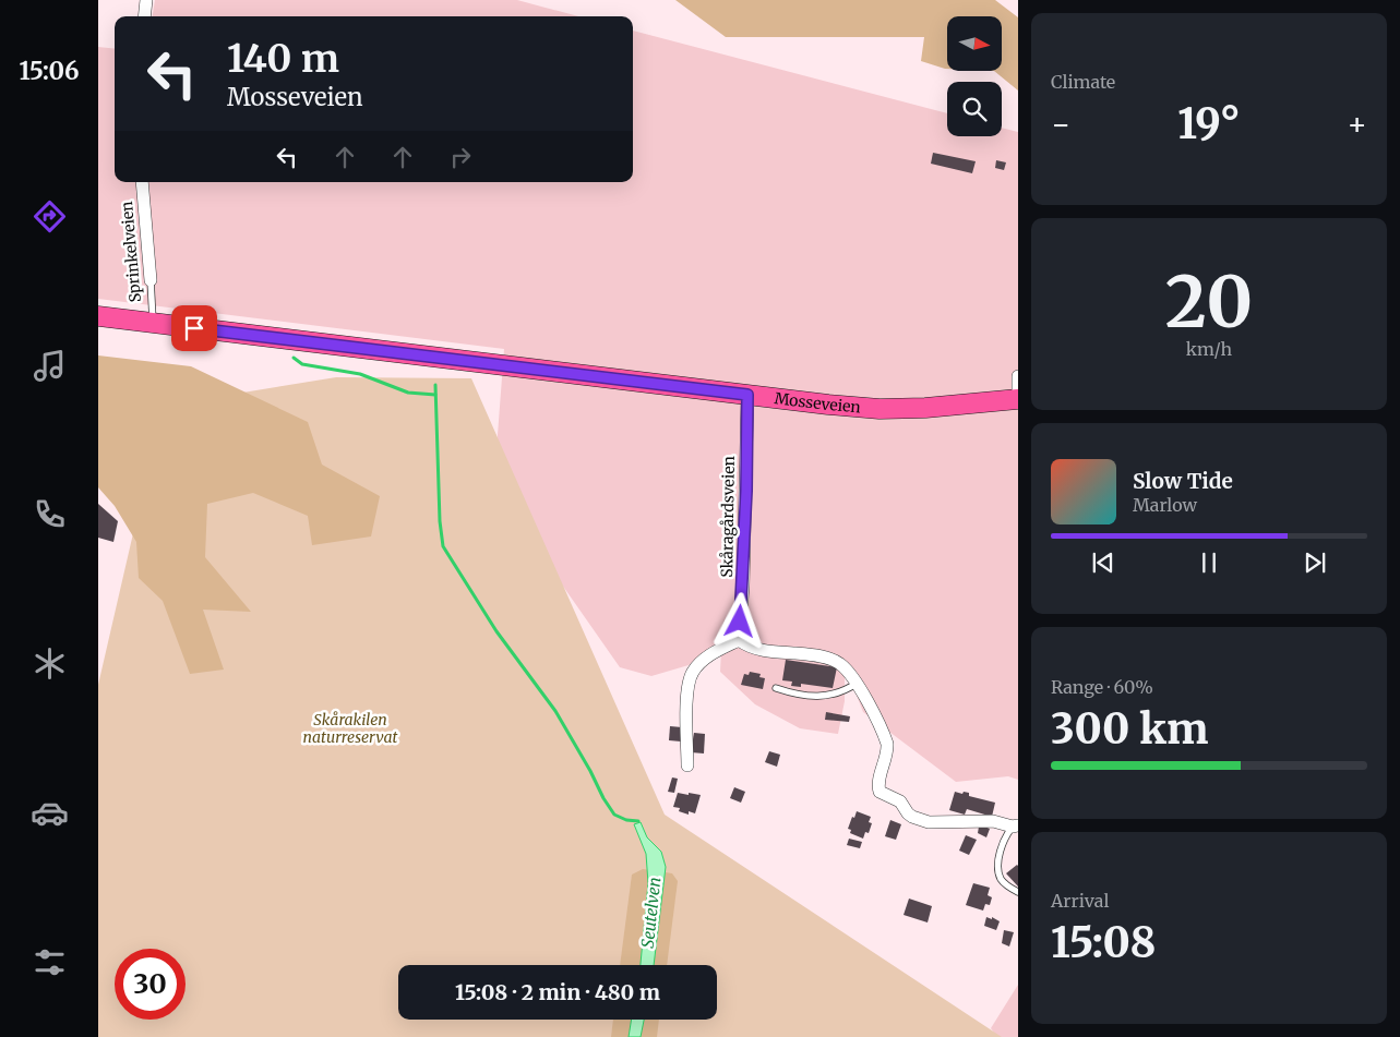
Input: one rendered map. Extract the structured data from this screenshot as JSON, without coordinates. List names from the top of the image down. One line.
{"streets":{"highway":["Mosseveien"],"street":["Sprinkelveien","Skåragårdsveien"]},"crossings":[["Sprinkelveien","Mosseveien"],["Mosseveien","Skåragårdsveien"]],"water":["Seutelven"],"parks":["Skårakilen naturreservat"],"north":"right","page":{"tabs":"15:06","tile":["Climate",["20","km/h"],["Range · 60%","300 km"],["Arrival","15:08"]],"turn":["140 m","Mosseveien"],"heat":["−","19°","+"],"song":["Slow Tide","Marlow"],"limit":"30","trip":"15:08 · 2 min · 480 m"}}
